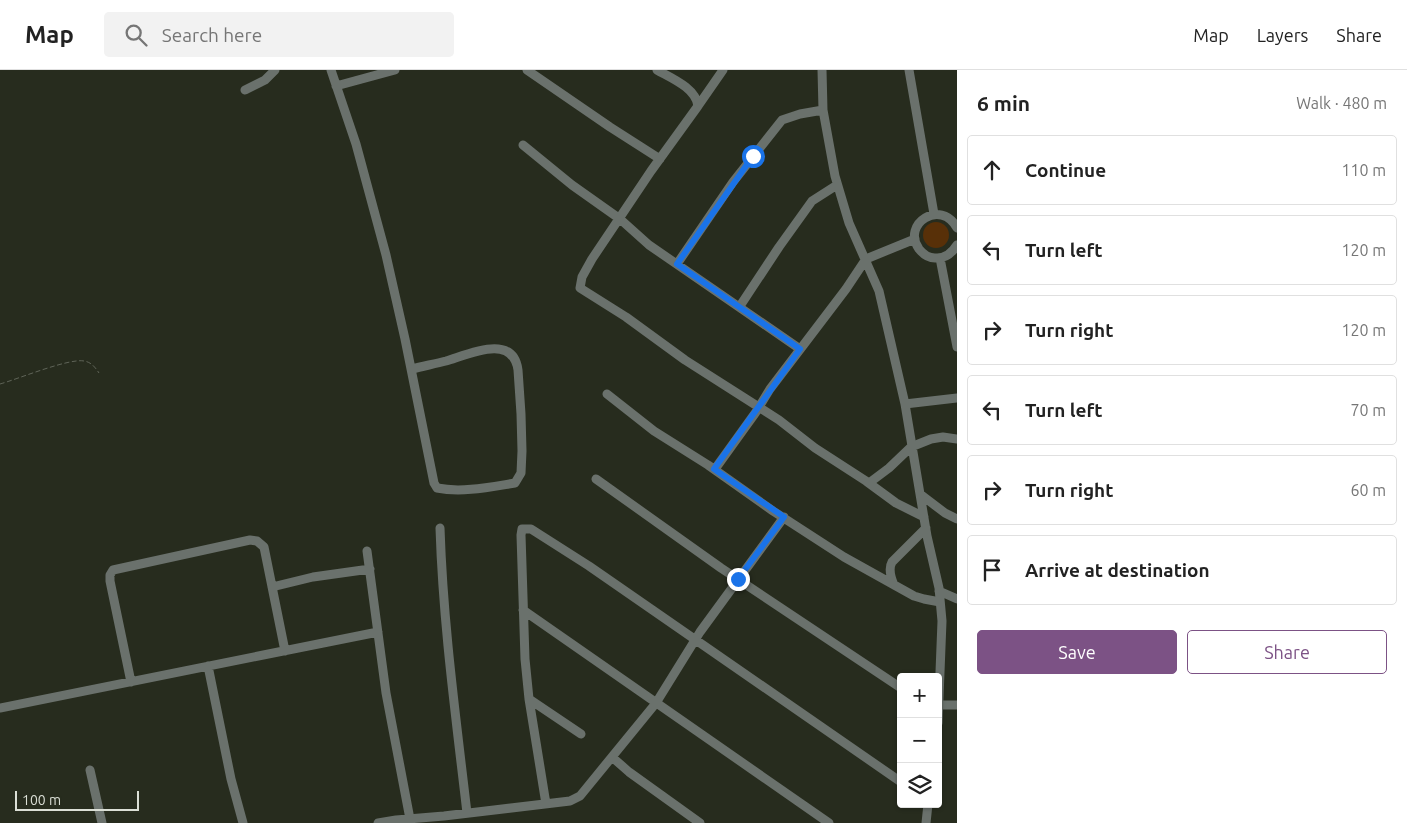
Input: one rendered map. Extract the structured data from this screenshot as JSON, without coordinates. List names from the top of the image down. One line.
{"scale_bar":"100 m","page":{"header":"Map","search":"Search here","nav":["Map","Layers","Share"],"heading":["6 min","Walk · 480 m"],"list":[["Continue","110 m"],["Turn left","120 m"],["Turn right","120 m"],["Turn left","70 m"],["Turn right","60 m"],"Arrive at destination"],"buttons":["Save","Share"],"map_buttons":["+","−"],"scale":"100 m"}}
